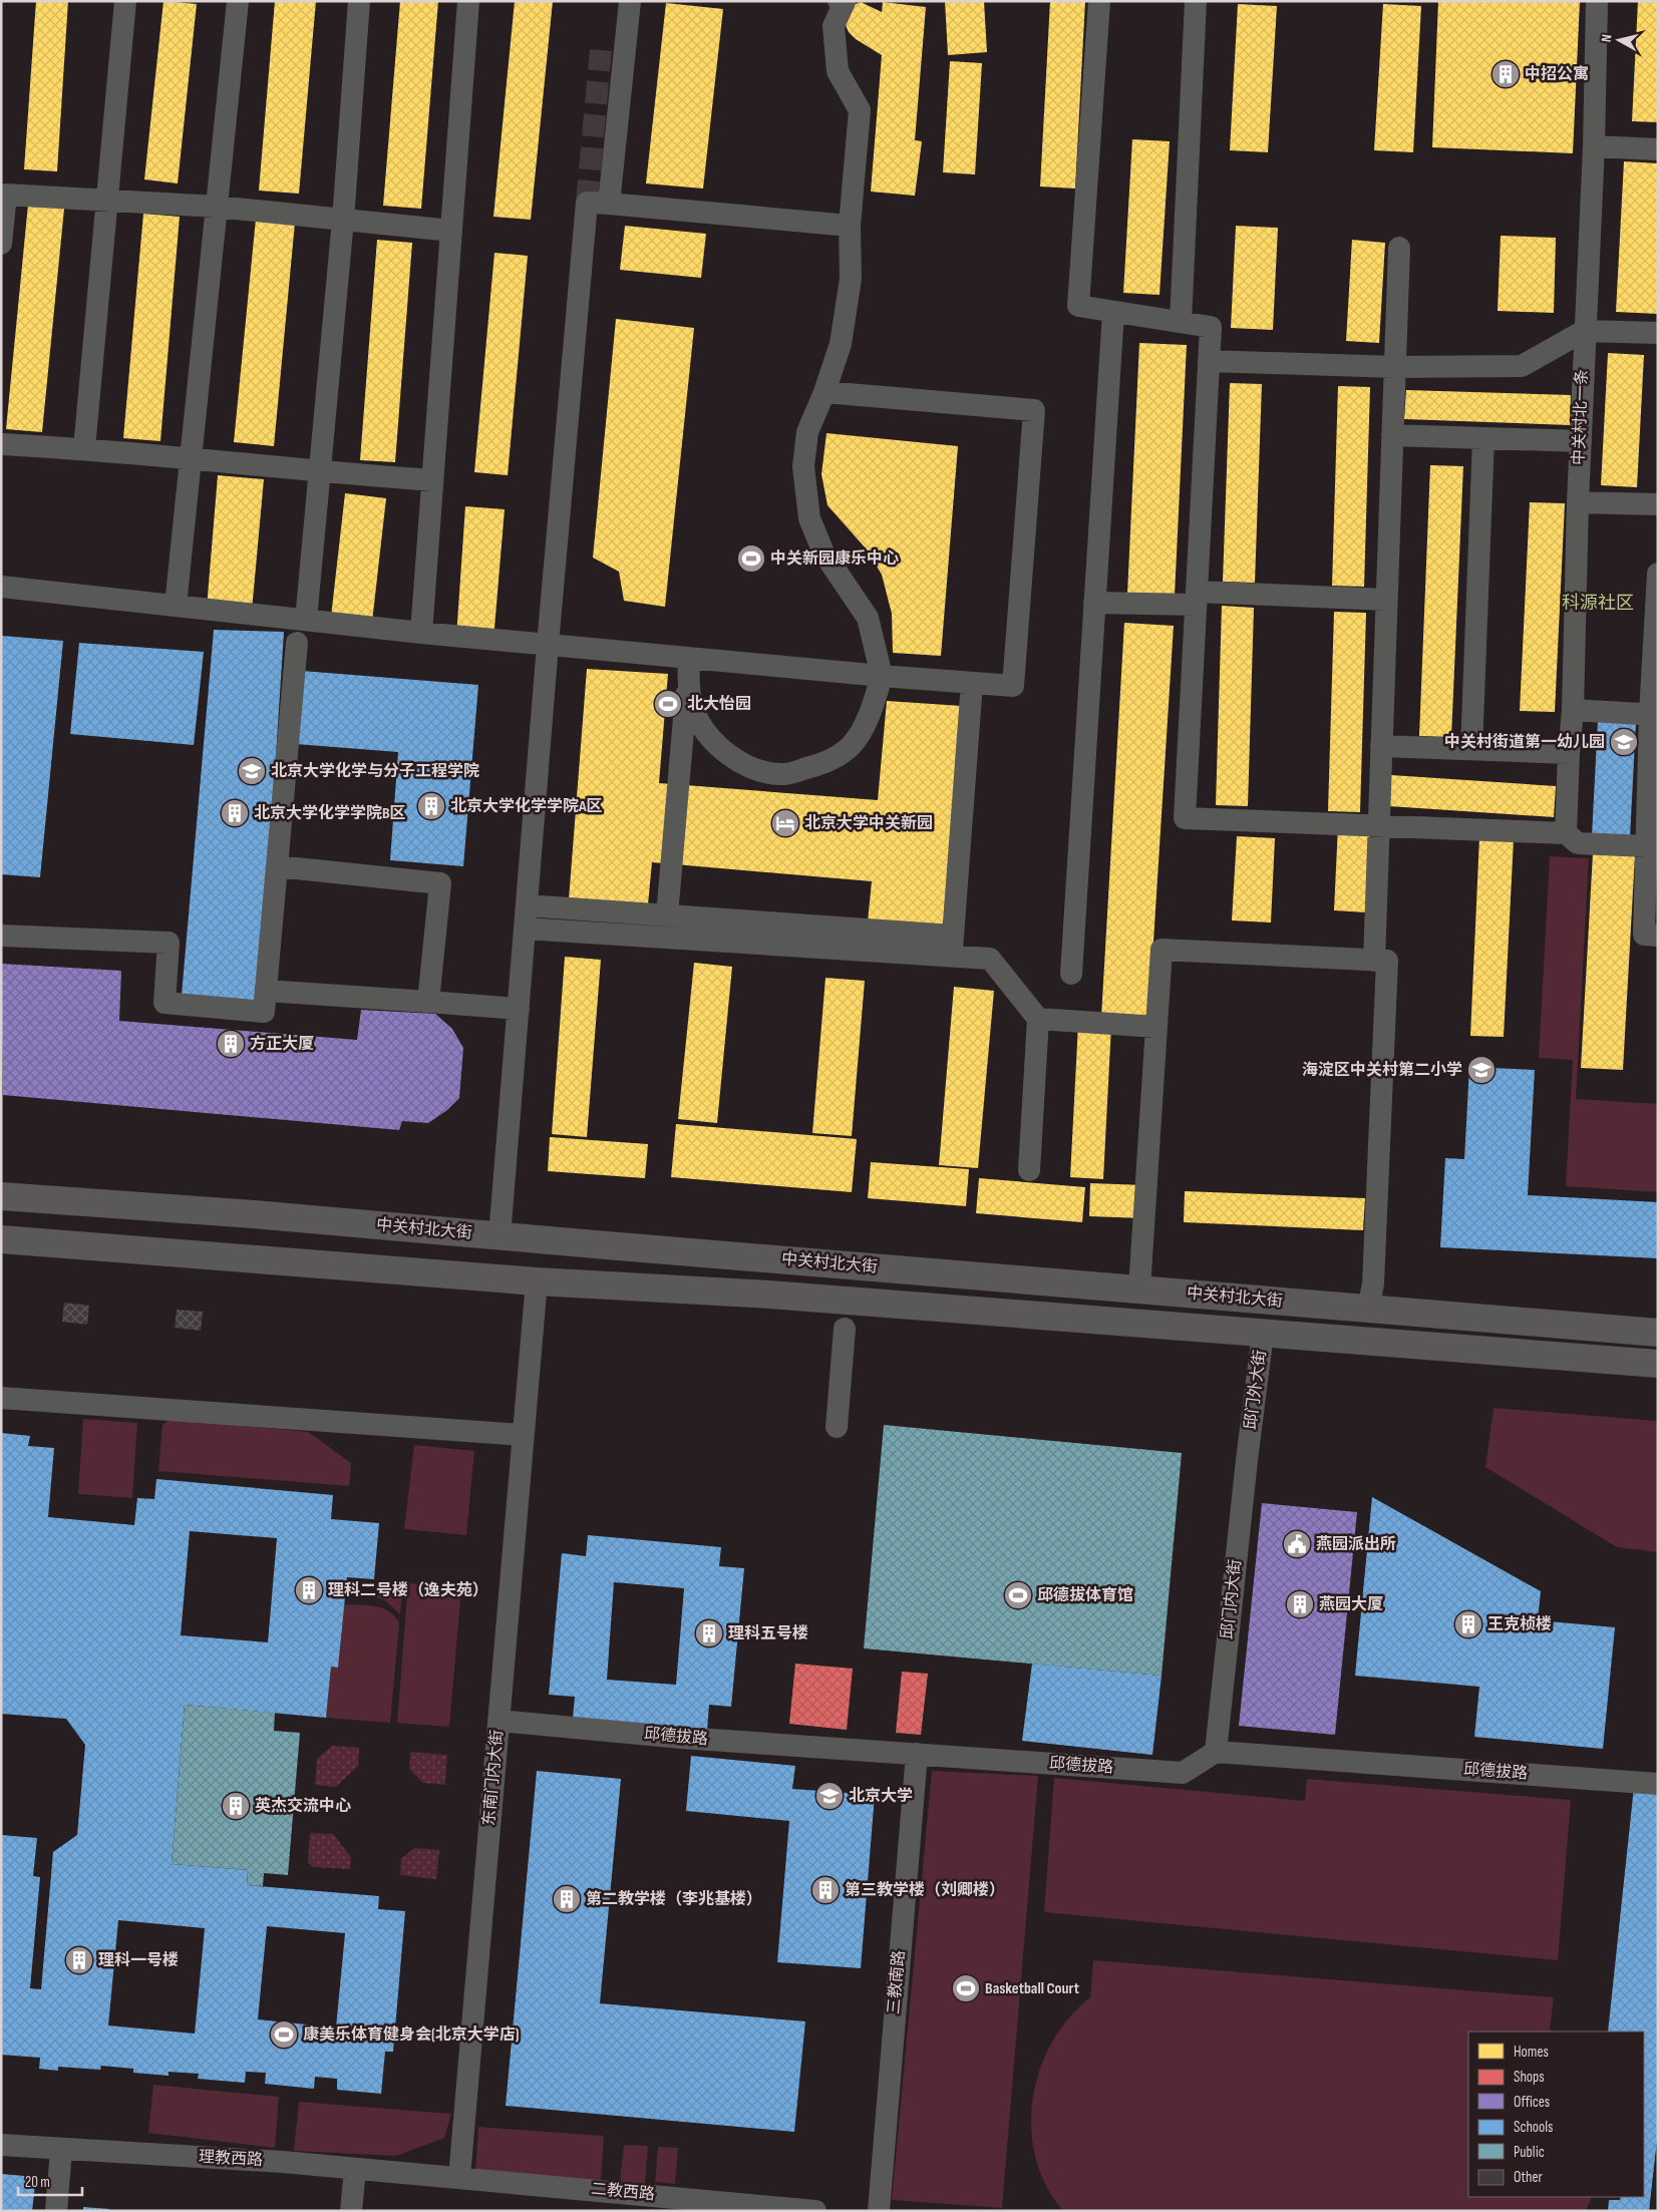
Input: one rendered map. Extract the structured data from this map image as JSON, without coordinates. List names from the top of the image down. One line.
{"streets":{"main road":["中关村北大街"],"street":["中关村北一条","邱门外大街","邱门内大街","邱德拔路","东南门内大街","三教南路","理教西路","二教西路"]},"crossings":[["中关村北大街","邱门外大街"],["中关村北大街","东南门内大街"],["邱门外大街","邱门内大街"],["邱门内大街","邱德拔路"],["邱德拔路","东南门内大街"],["邱德拔路","三教南路"],["东南门内大街","理教西路"],["东南门内大街","二教西路"],["理教西路","二教西路"]],"districts":["科源社区"],"places":{"building":["中招公寓","北京大学化学学院A区","北京大学化学学院B区","方正大厦","理科二号楼（逸夫苑）","燕园大厦","王克桢楼","理科五号楼","英杰交流中心","第三教学楼（刘卿楼）","第二教学楼（李兆基楼）","理科一号楼"],"sports":["中关新园康乐中心","北大怡园","邱德拔体育馆","Basketball Court","康美乐体育健身会(北京大学店)"],"school or university":["中关村街道第一幼儿园","北京大学化学与分子工程学院","海淀区中关村第二小学","北京大学"],"hotel":["北京大学中关新园"],"public building":["燕园派出所"]},"legend":["Homes","Shops","Offices","Schools","Public","Other"],"scale_bar":"20 m","north":"left"}
